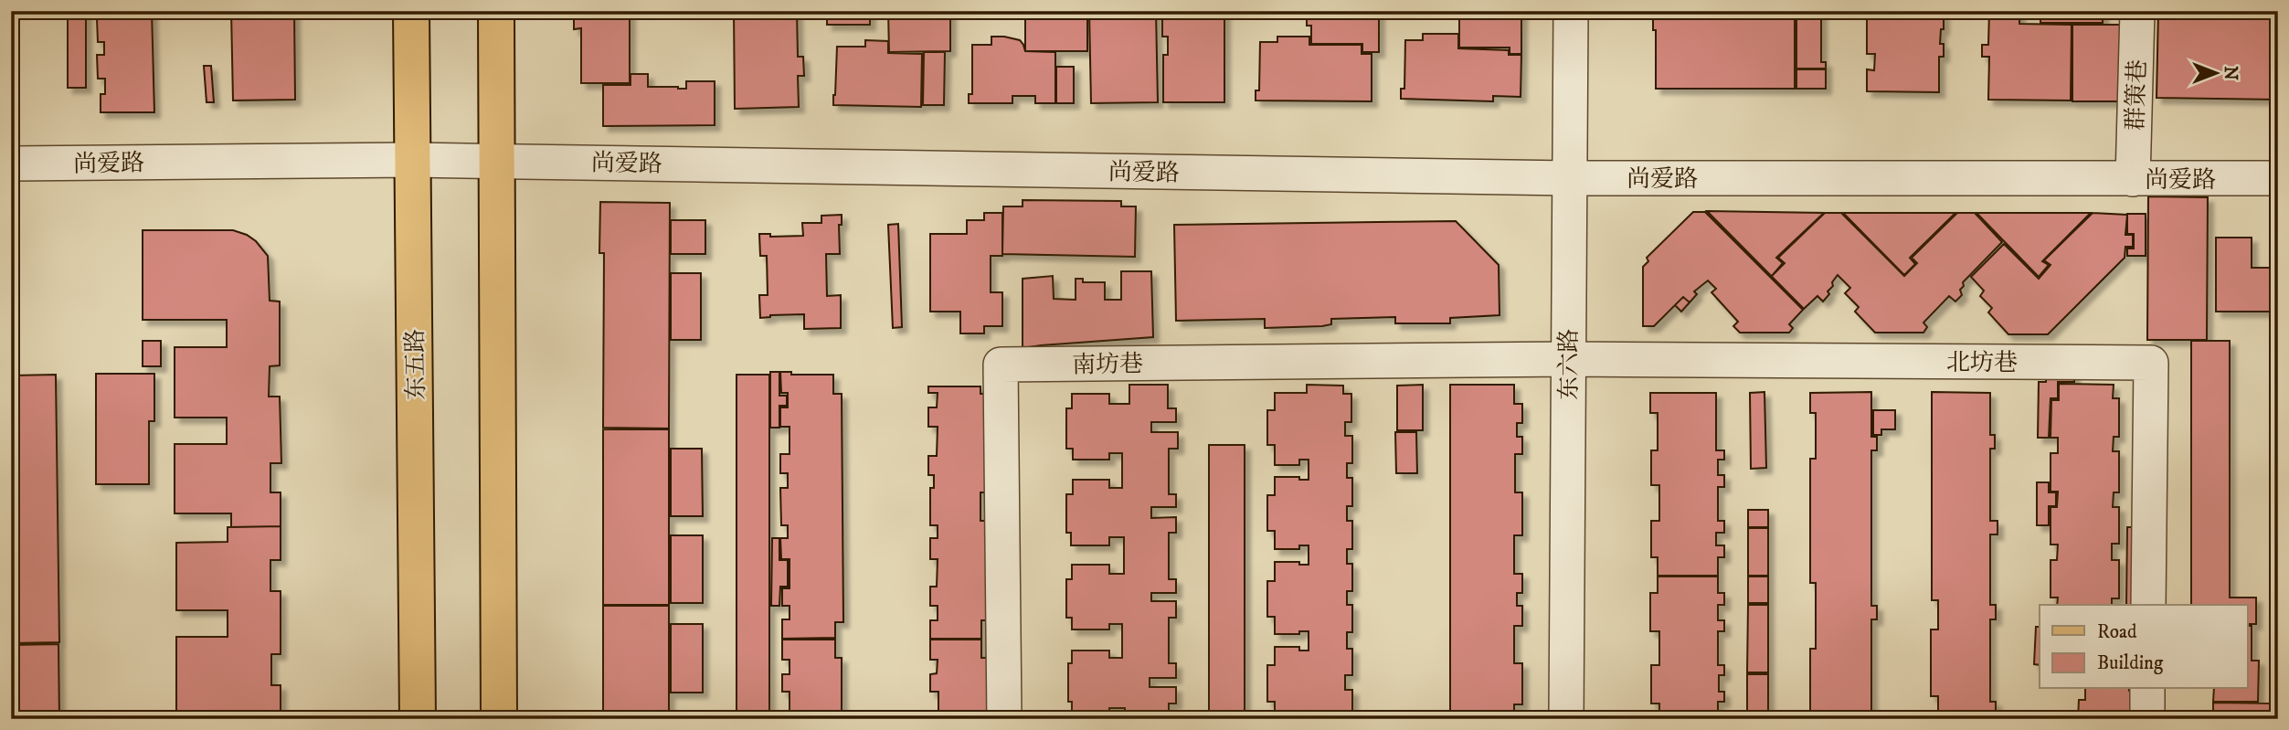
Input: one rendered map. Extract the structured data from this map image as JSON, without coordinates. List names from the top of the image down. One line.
{"streets":{"main road":["东五路"],"street":["群策巷","尚爱路","北坊巷","南坊巷","东六路"]},"crossings":[["群策巷","尚爱路"],["尚爱路","东五路"],["尚爱路","东六路"],["北坊巷","南坊巷"],["北坊巷","东六路"],["南坊巷","东六路"]],"legend":["Road","Building"],"north":"right"}
